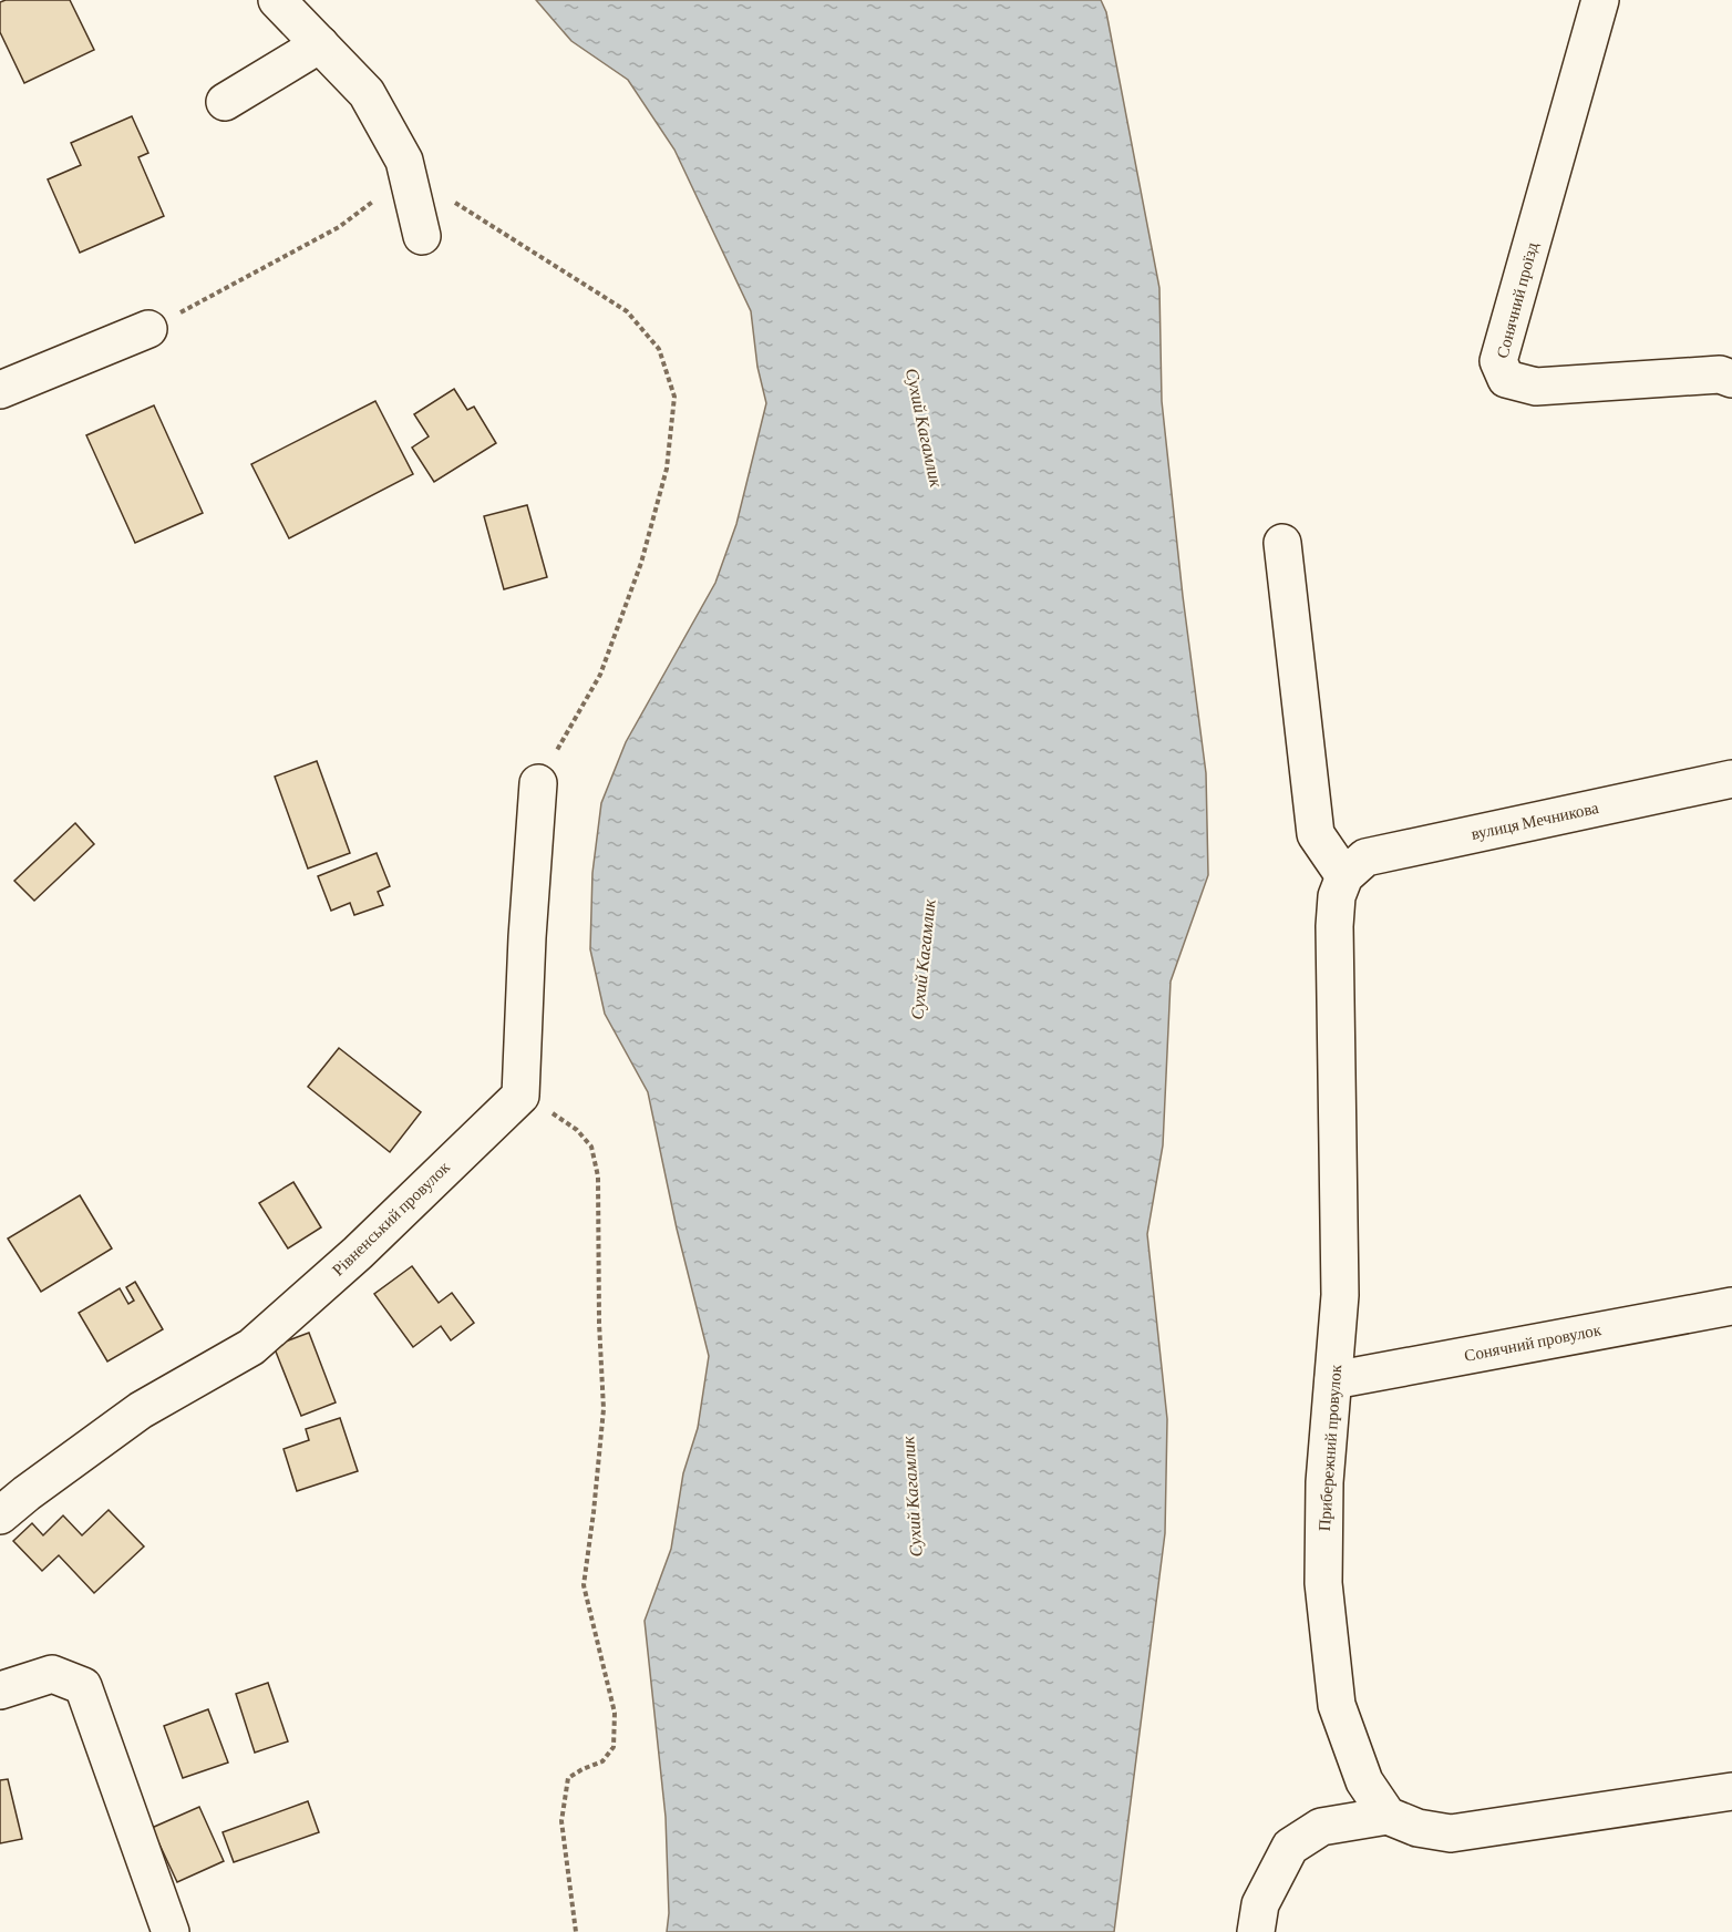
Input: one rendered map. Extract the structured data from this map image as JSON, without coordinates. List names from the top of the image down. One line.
{"streets":{"street":["Сонячний проїзд","вулиця Мечникова","Рівненський провулок","Сонячний провулок","Прибережний провулок"]},"crossings":[["вулиця Мечникова","Прибережний провулок"],["Сонячний провулок","Прибережний провулок"]],"water":["Сухий Кагамлик"]}
